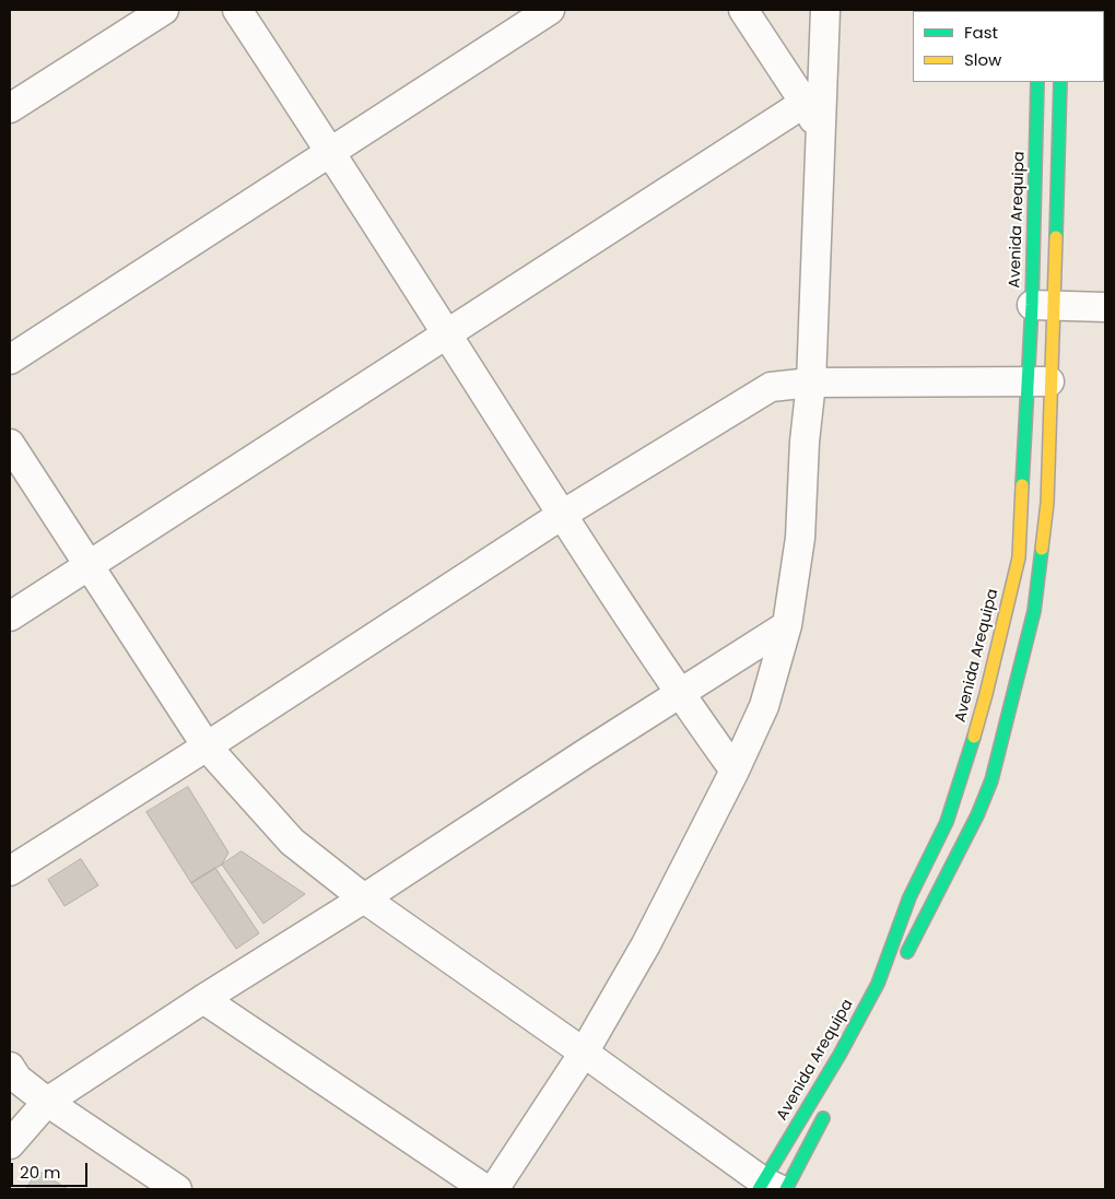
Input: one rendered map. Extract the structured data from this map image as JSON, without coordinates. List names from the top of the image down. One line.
{"streets":{"street":["Avenida Arequipa"]},"legend":["Fast","Slow"],"scale_bar":"20 m"}
